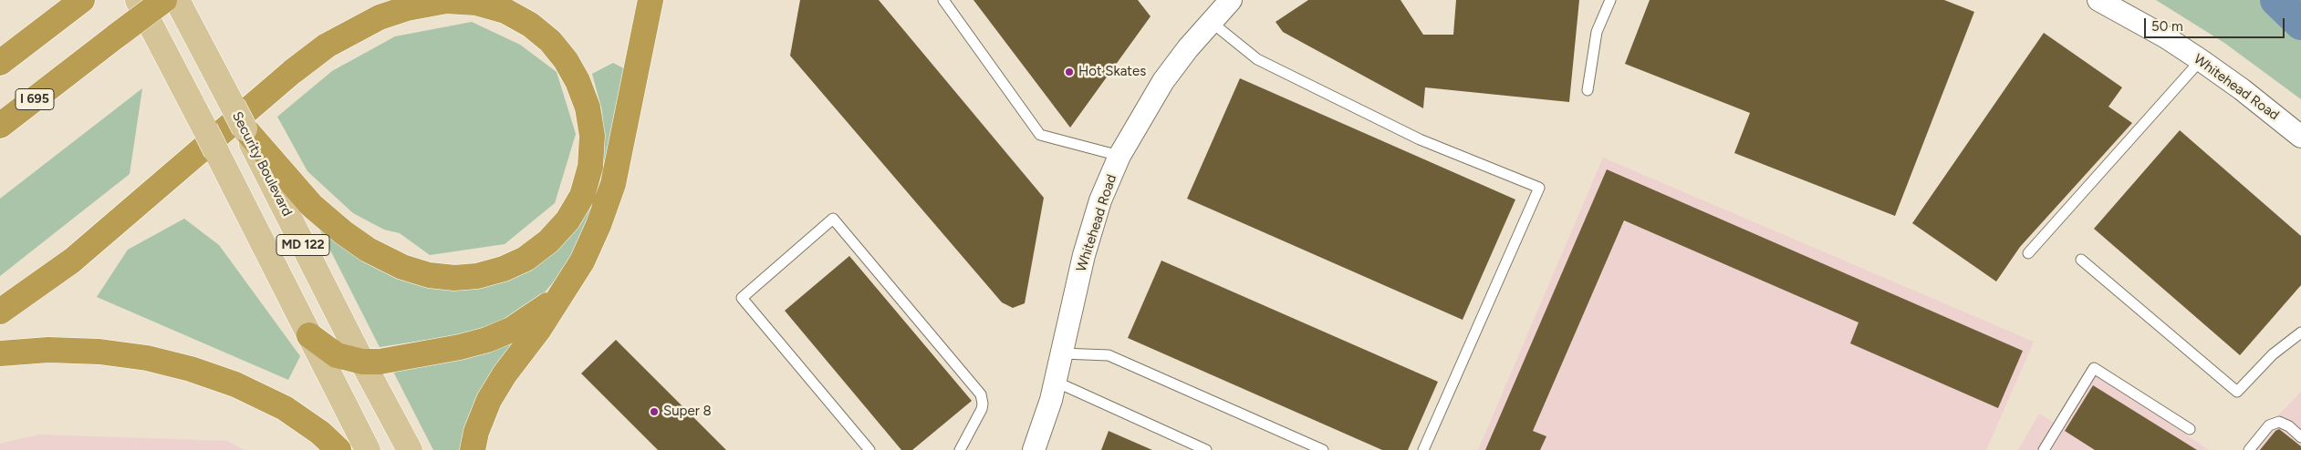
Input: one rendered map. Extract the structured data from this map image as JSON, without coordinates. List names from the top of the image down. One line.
{"streets":{"highway":["I 695"],"main road":["Security Boulevard","MD 122"],"street":["Whitehead Road"]},"places":["Hot Skates","Super 8"],"scale_bar":"50 m"}
